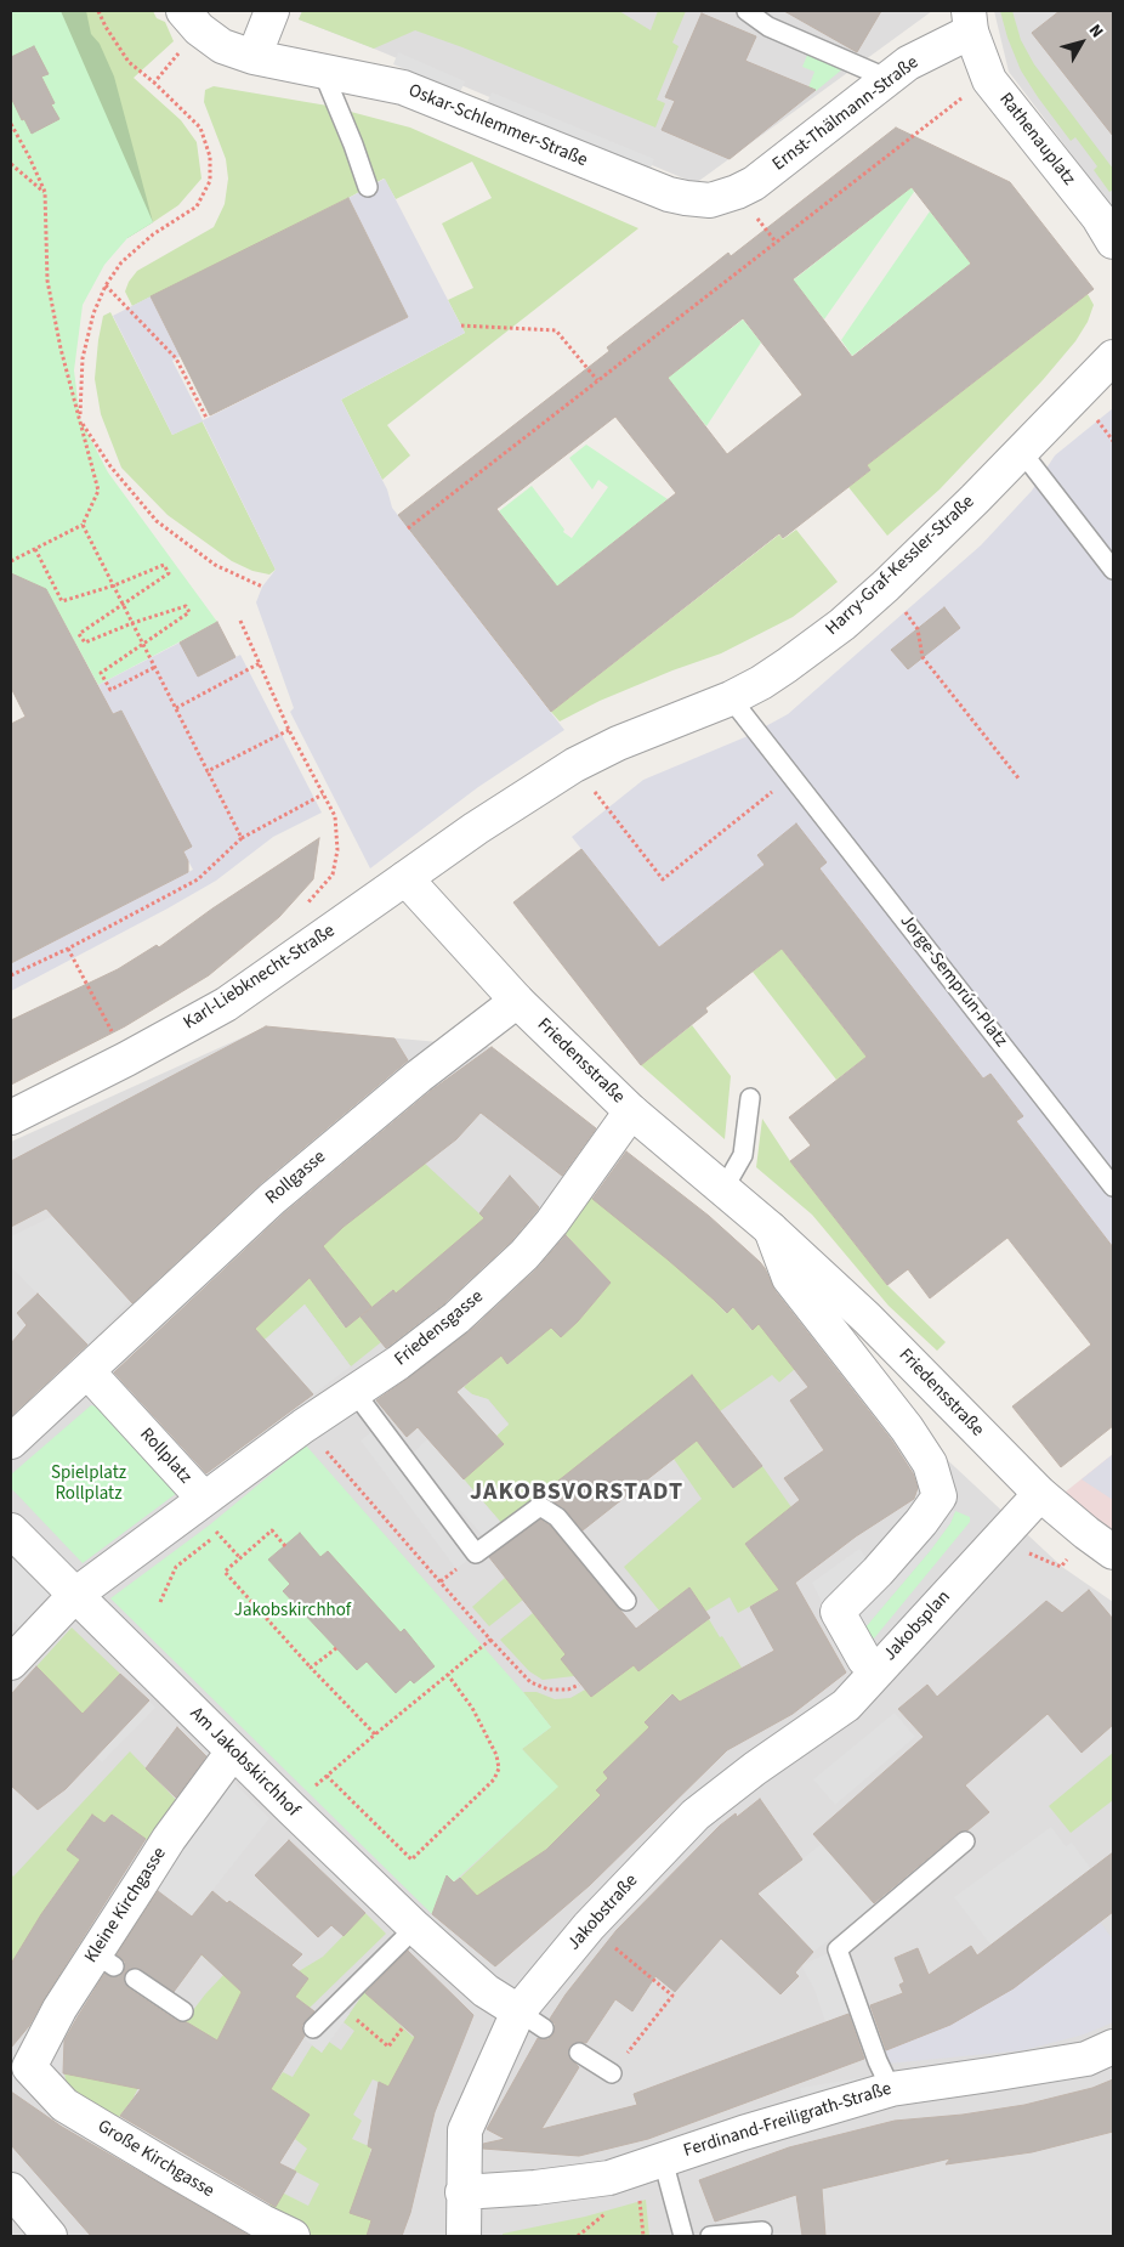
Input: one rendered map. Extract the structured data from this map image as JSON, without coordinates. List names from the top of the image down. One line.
{"streets":{"street":["Ernst-Thälmann-Straße","Oskar-Schlemmer-Straße","Rathenauplatz","Harry-Graf-Kessler-Straße","Karl-Liebknecht-Straße","Friedensstraße","Rollgasse","Friedensgasse","Rollplatz","Jakobsplan","Am Jakobskirchhof","Kleine Kirchgasse","Jakobstraße","Ferdinand-Freiligrath-Straße","Große Kirchgasse"],"lane":["Jorge-Semprún-Platz"]},"crossings":[["Ernst-Thälmann-Straße","Oskar-Schlemmer-Straße"],["Ernst-Thälmann-Straße","Rathenauplatz"],["Harry-Graf-Kessler-Straße","Karl-Liebknecht-Straße"],["Harry-Graf-Kessler-Straße","Jorge-Semprún-Platz"],["Harry-Graf-Kessler-Straße","Friedensstraße"],["Karl-Liebknecht-Straße","Friedensstraße"],["Friedensstraße","Rollgasse"],["Friedensstraße","Friedensgasse"],["Friedensstraße","Jakobsplan"],["Rollgasse","Rollplatz"],["Friedensgasse","Rollplatz"],["Rollplatz","Am Jakobskirchhof"],["Jakobsplan","Jakobstraße"],["Am Jakobskirchhof","Kleine Kirchgasse"],["Am Jakobskirchhof","Jakobstraße"],["Kleine Kirchgasse","Große Kirchgasse"],["Jakobstraße","Ferdinand-Freiligrath-Straße"]],"districts":["JAKOBSVORSTADT"],"parks":["Spielplatz Rollplatz","Jakobskirchhof"],"north":"top right"}
